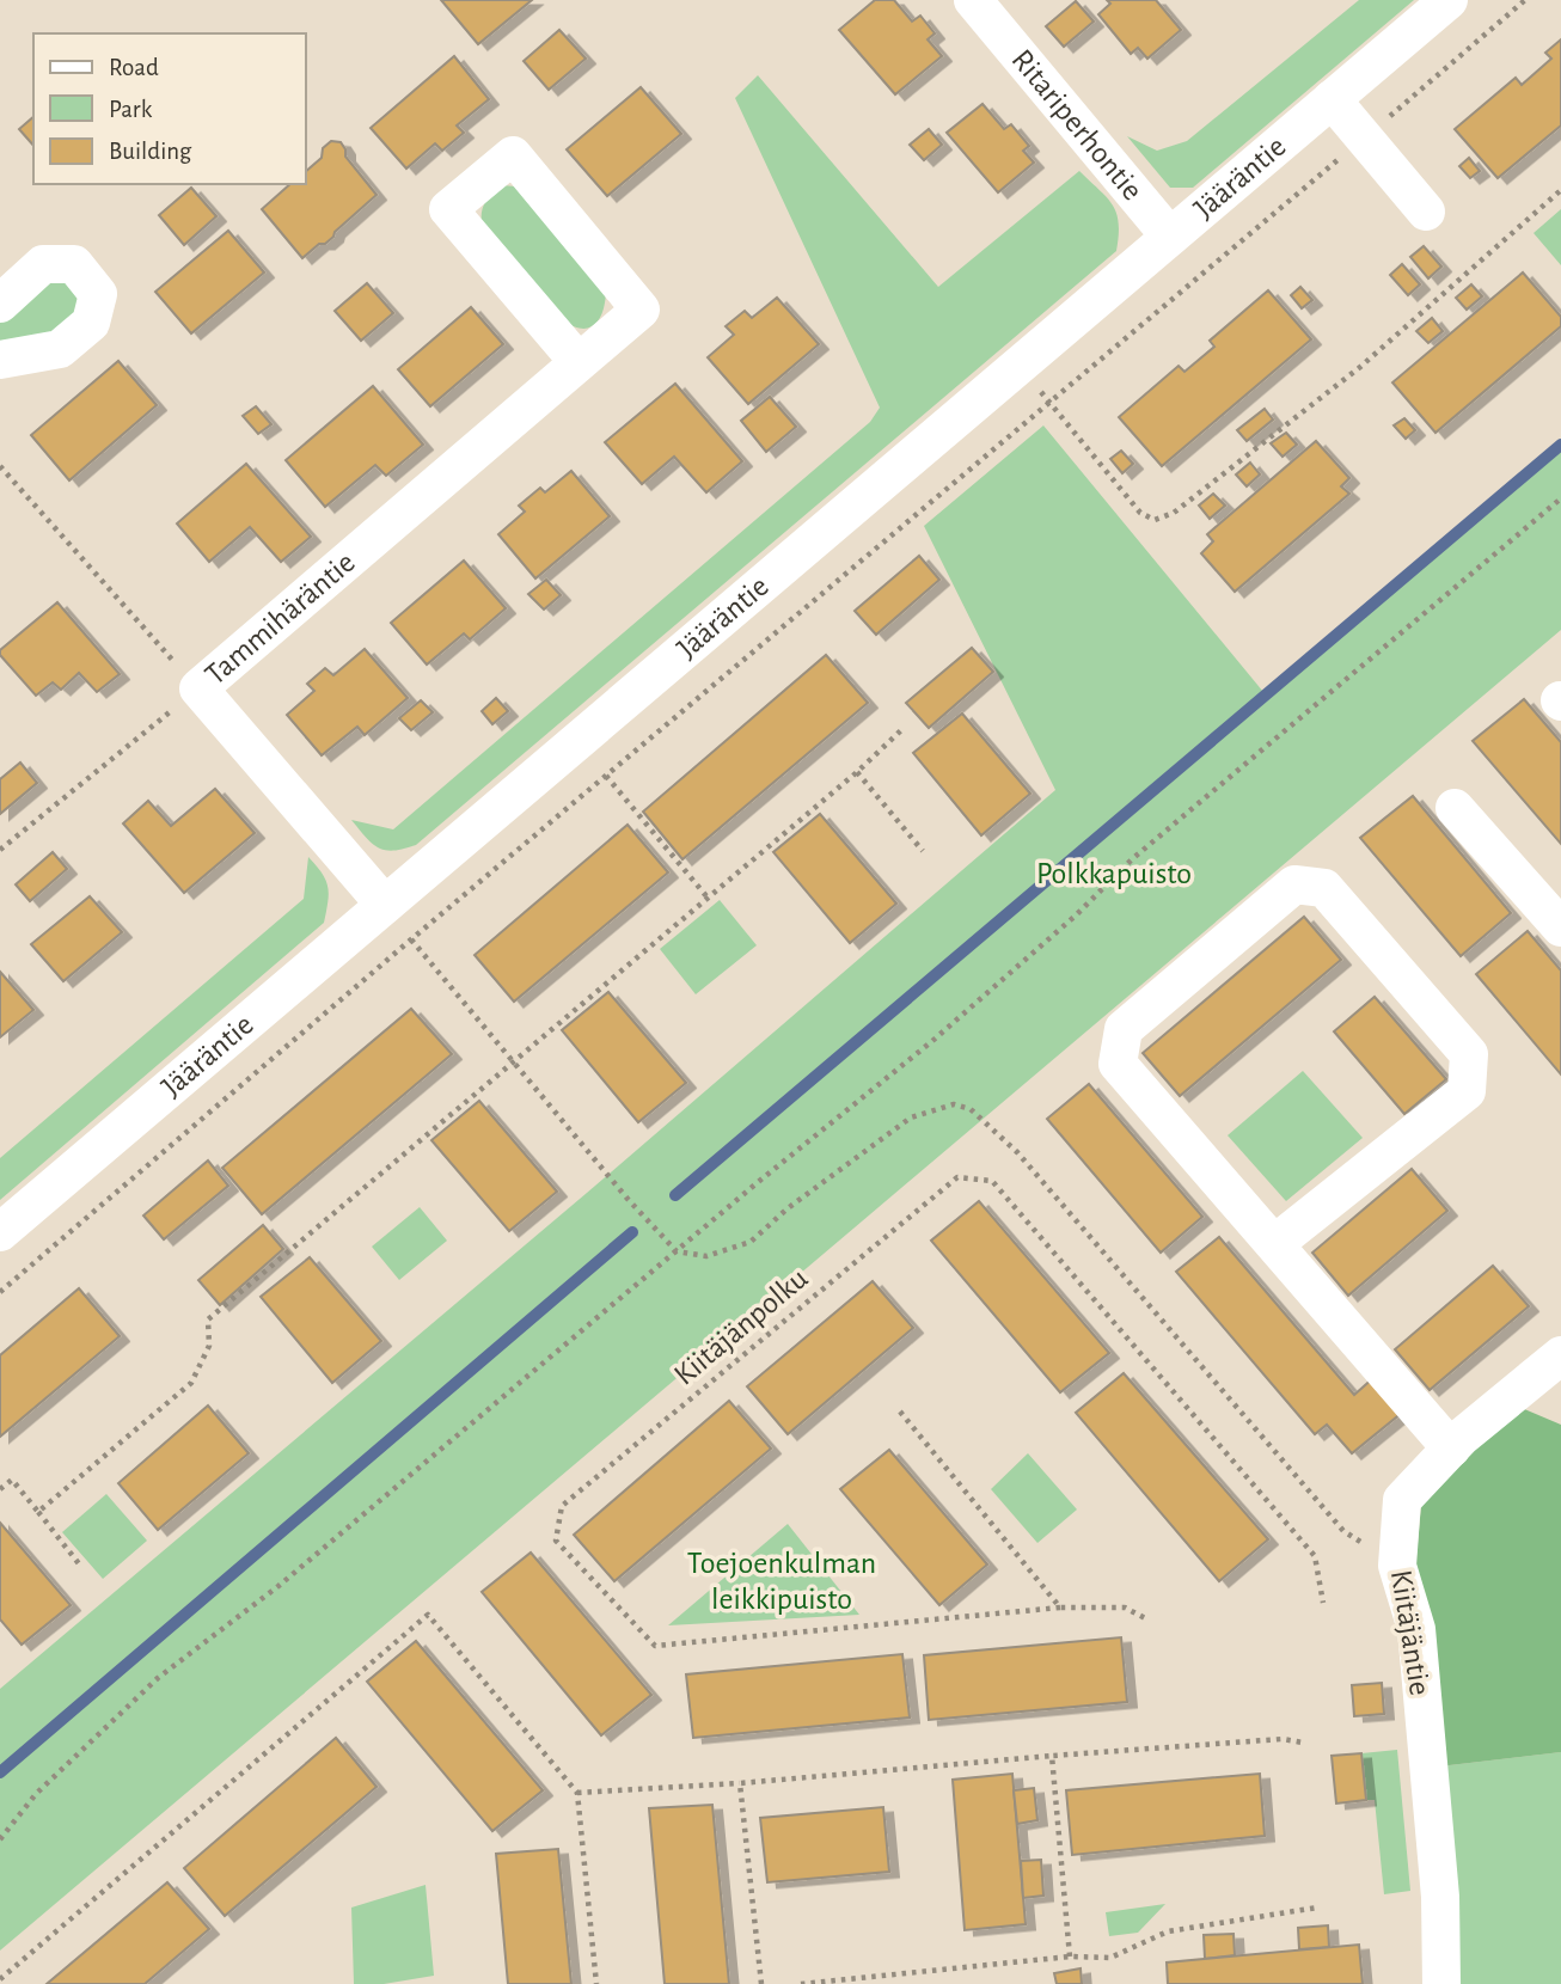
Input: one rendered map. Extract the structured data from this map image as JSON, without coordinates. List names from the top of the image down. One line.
{"streets":{"street":["Ritariperhontie","Jääräntie","Tammihäräntie","Kiitäjäntie"],"path":["Kiitäjänpolku"]},"crossings":[["Ritariperhontie","Jääräntie"],["Jääräntie","Tammihäräntie"]],"parks":["Polkkapuisto","Toejoenkulman leikkipuisto"],"legend":["Road","Park","Building"]}
